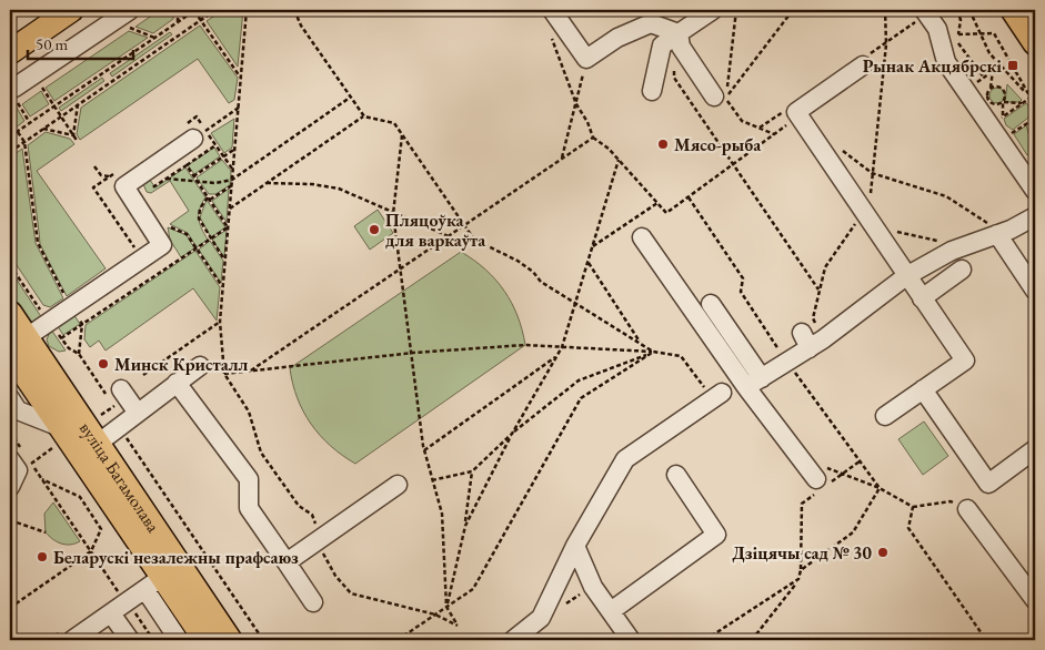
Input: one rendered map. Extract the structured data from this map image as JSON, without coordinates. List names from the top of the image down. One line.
{"streets":{"main road":["вуліца Багамолава"]},"places":{"transit":["Рынак Акцябрскі"],"other":["Мясо-рыба","Пляцоўка для варкаўта","Минск Кристалл","Дзіцячы сад № 30","Беларускі незалежны прафсаюз"]},"scale_bar":"50 m"}
